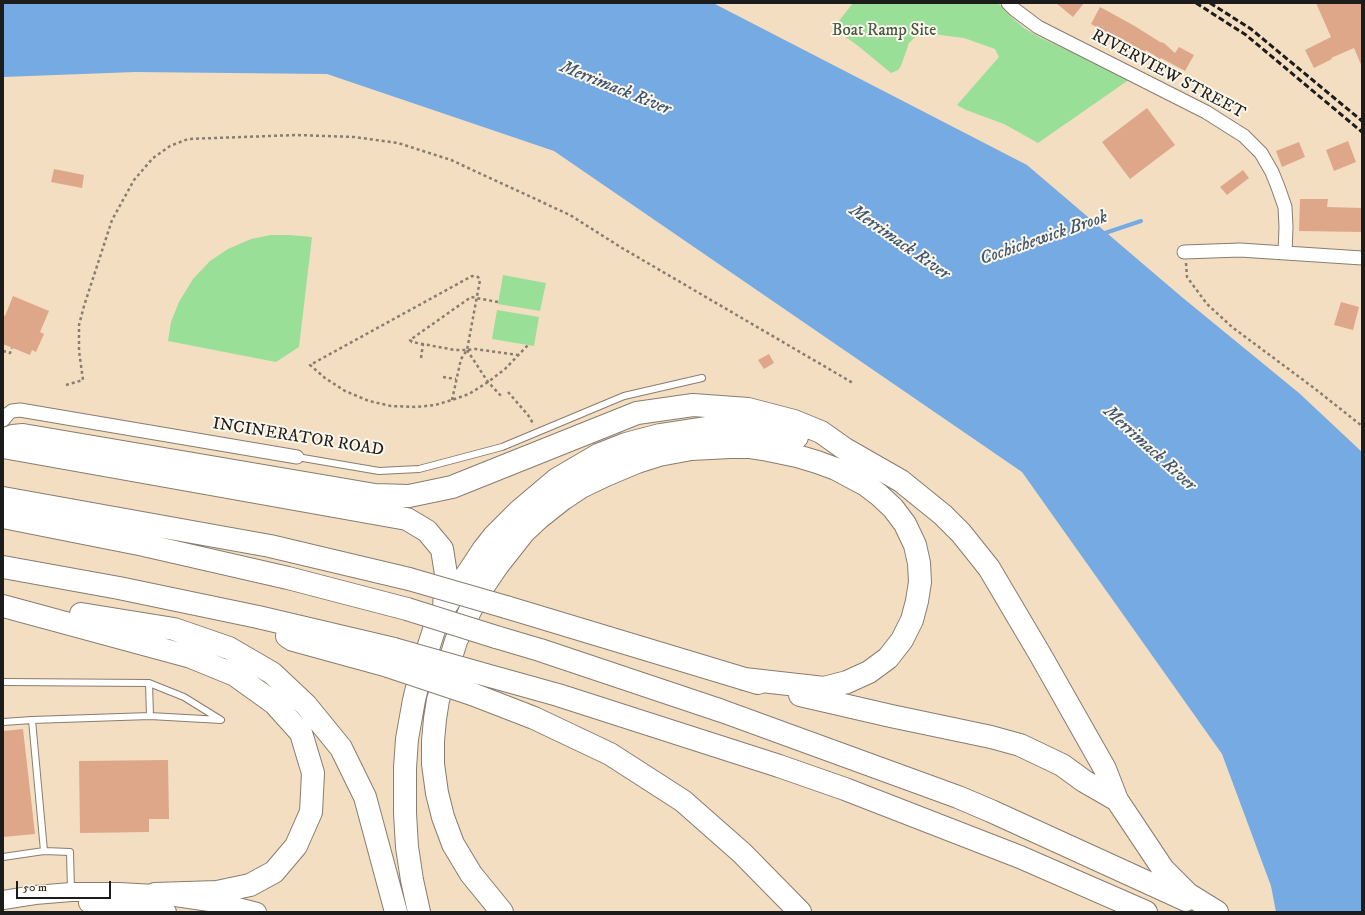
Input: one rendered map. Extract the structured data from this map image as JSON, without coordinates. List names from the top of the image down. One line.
{"streets":{"street":["RIVERVIEW STREET","INCINERATOR ROAD"]},"water":["Merrimack River","Cochichewick Brook"],"parks":["Boat Ramp Site"],"scale_bar":"50 m"}
